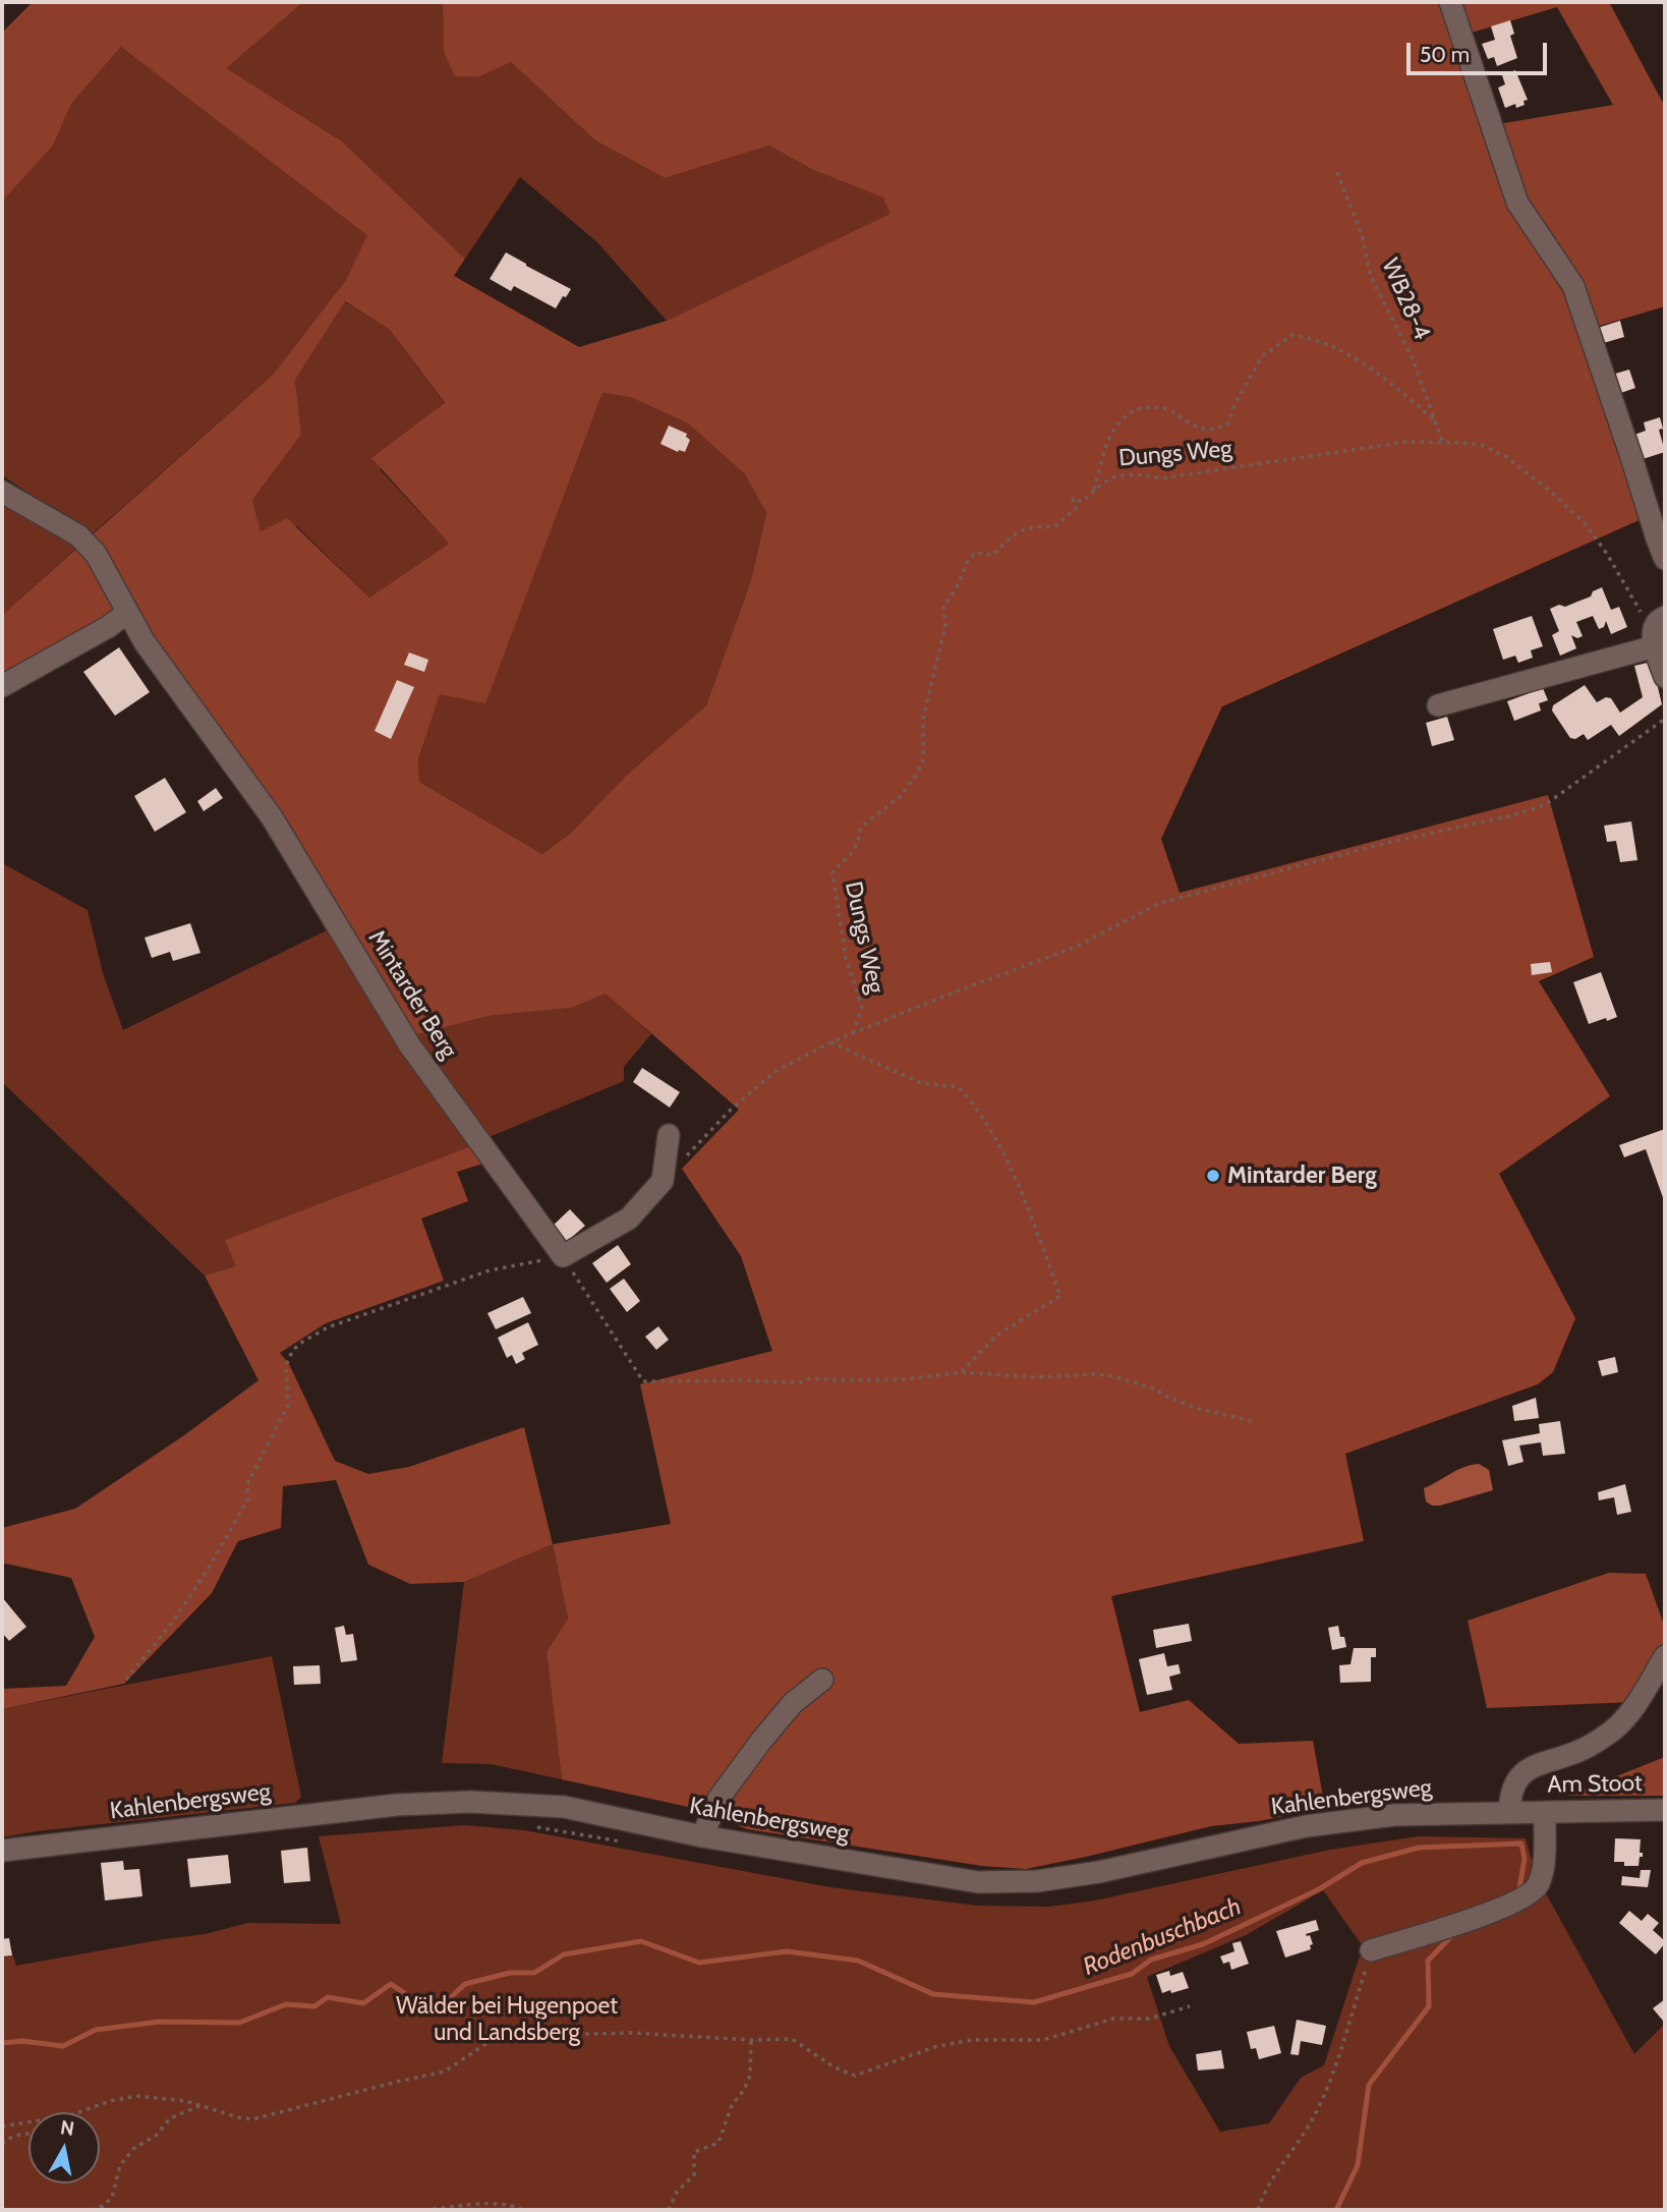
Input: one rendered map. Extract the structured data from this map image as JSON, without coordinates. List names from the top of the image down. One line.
{"streets":{"street":["Mintarder Berg","Am Stoot","Kahlenbergsweg"],"path":["WB28-4","Dungs Weg"]},"crossings":[["WB28-4","Dungs Weg"],["Am Stoot","Kahlenbergsweg"]],"water":["Rodenbuschbach"],"parks":["Wälder bei Hugenpoet und Landsberg"],"places":["Mintarder Berg"],"scale_bar":"50 m","north":"top"}
